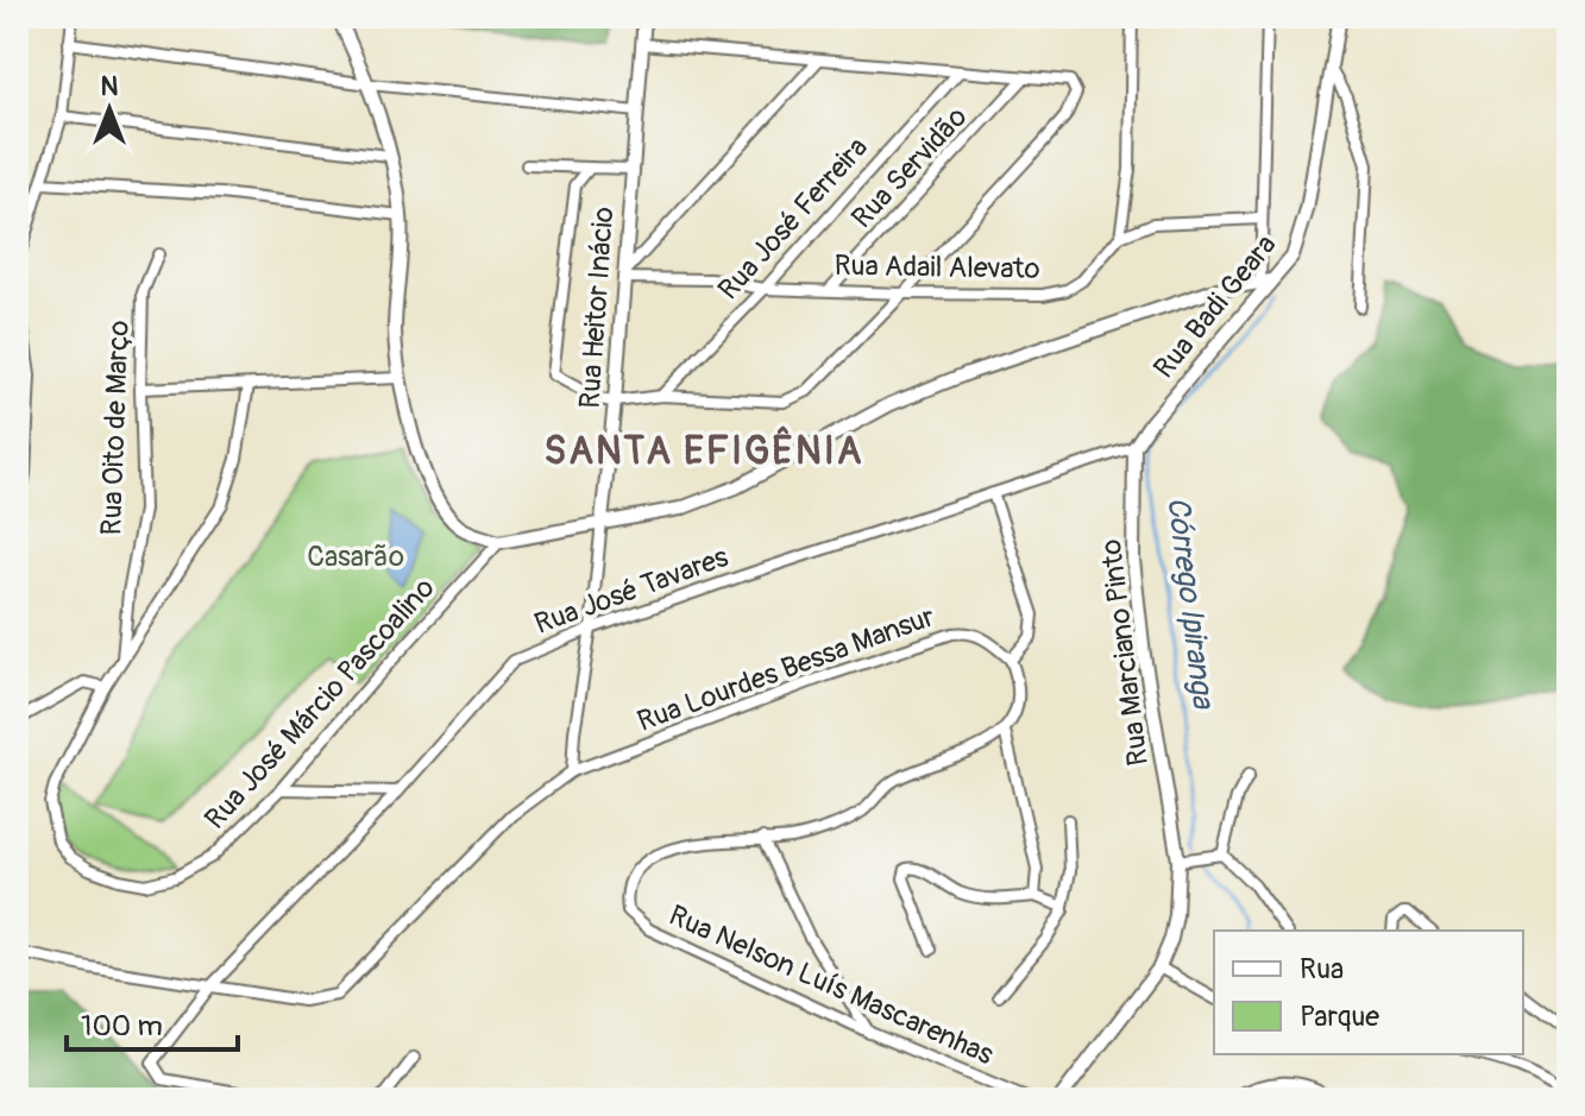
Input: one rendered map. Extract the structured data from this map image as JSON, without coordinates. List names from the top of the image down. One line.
{"streets":{"street":["Rua Servidão","Rua José Ferreira","Rua Adail Alevato","Rua Badi Geara","Rua Heitor Inácio","Rua Oito de Março","Rua José Tavares","Rua Marciano Pinto","Rua Lourdes Bessa Mansur","Rua José Márcio Pascoalino","Rua Nelson Luís Mascarenhas"]},"crossings":[["Rua Servidão","Rua Adail Alevato"],["Rua José Ferreira","Rua Adail Alevato"],["Rua Adail Alevato","Rua Heitor Inácio"],["Rua Badi Geara","Rua José Tavares"],["Rua Badi Geara","Rua Marciano Pinto"],["Rua Heitor Inácio","Rua José Tavares"],["Rua Heitor Inácio","Rua Lourdes Bessa Mansur"],["Rua Oito de Março","Rua José Márcio Pascoalino"],["Rua José Tavares","Rua Marciano Pinto"],["Rua José Tavares","Rua Lourdes Bessa Mansur"]],"districts":["SANTA EFIGÊNIA"],"water":["Córrego Ipiranga"],"parks":["Casarão"],"legend":["Rua","Parque"],"scale_bar":"100 m","north":"top"}
